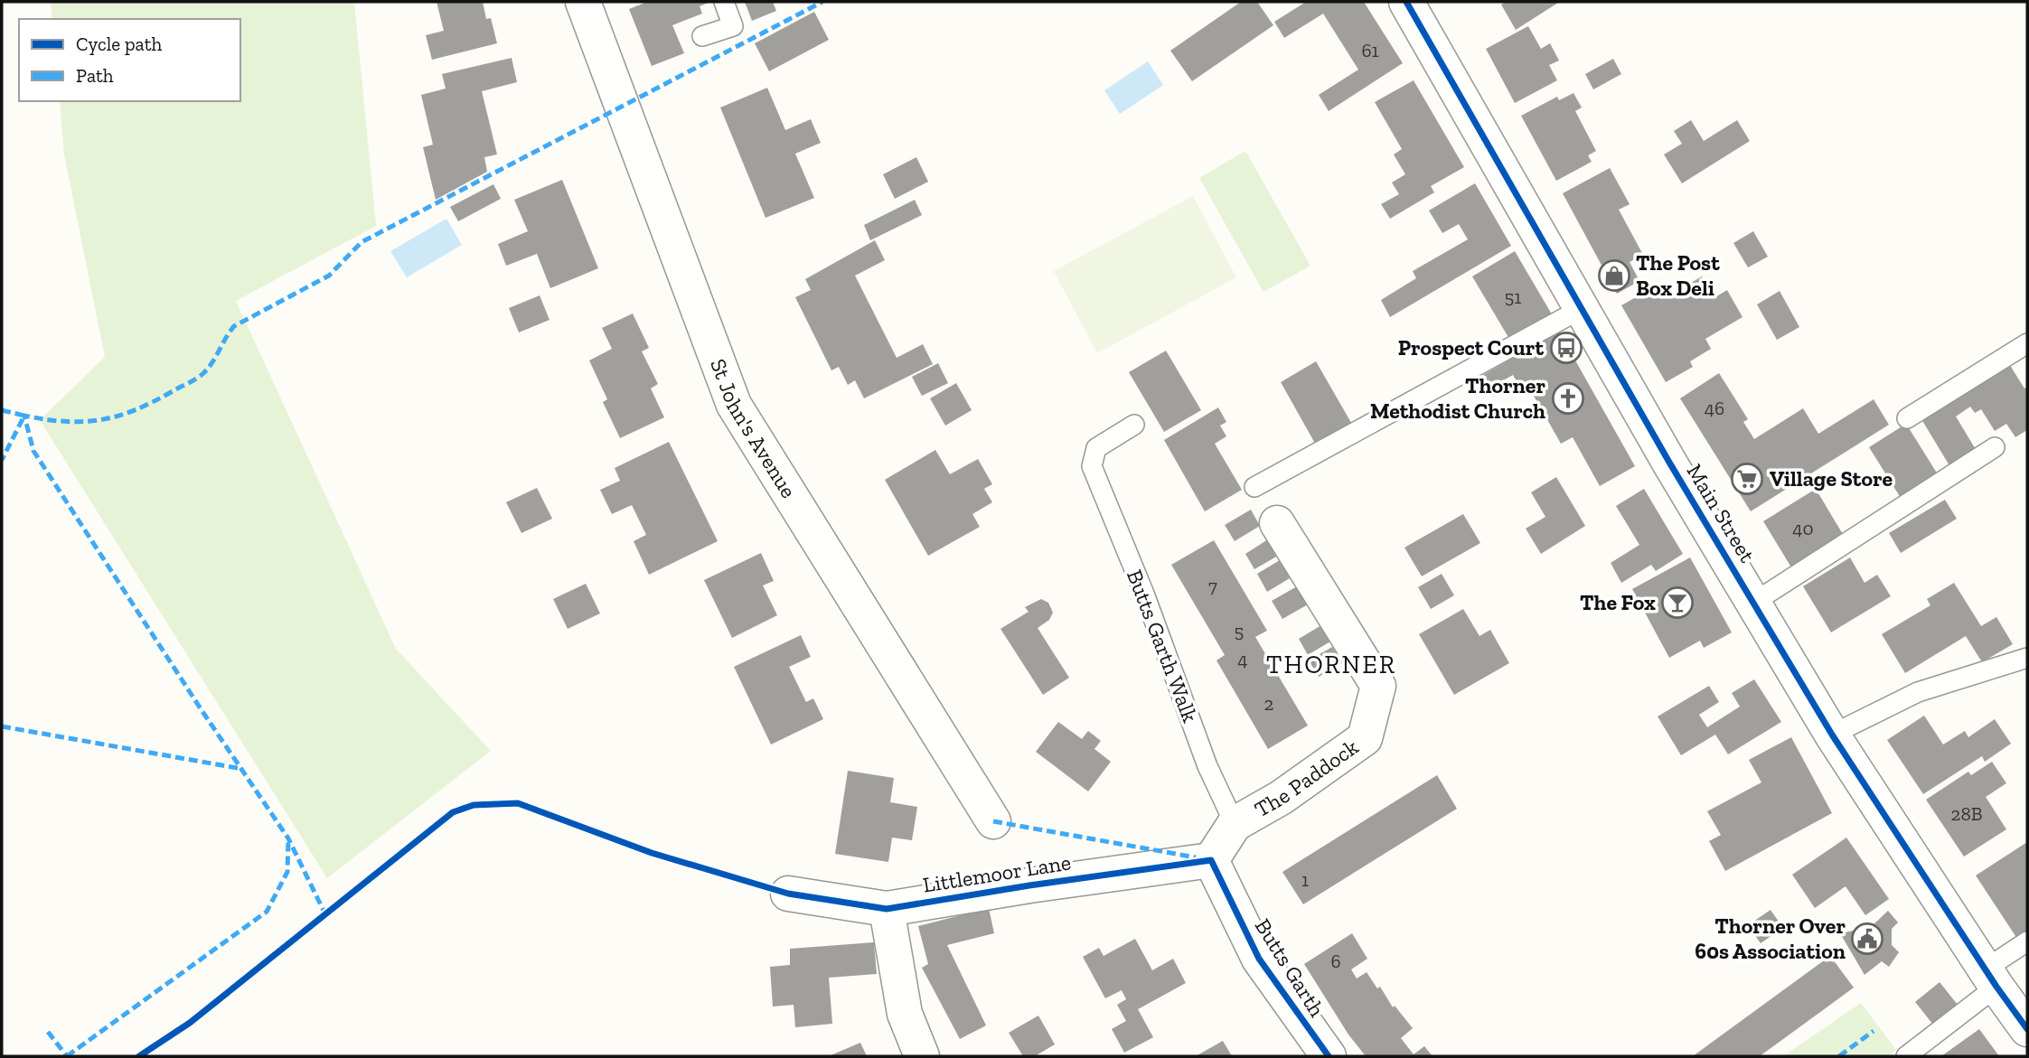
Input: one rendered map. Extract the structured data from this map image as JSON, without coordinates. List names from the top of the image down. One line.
{"streets":{"street":["St John's Avenue","Main Street","The Paddock","Littlemoor Lane","Butts Garth"],"lane":["Butts Garth Walk"]},"crossings":[["Butts Garth Walk","The Paddock"],["The Paddock","Littlemoor Lane"],["The Paddock","Butts Garth"],["Littlemoor Lane","Butts Garth"]],"districts":["THORNER"],"places":{"shop":["The Post Box Deli"],"bus stop":["Prospect Court"],"church":["Thorner Methodist Church"],"supermarket":["Village Store"],"bar":["The Fox"],"public building":["Thorner Over 60s Association"]},"house_numbers":["61","51","46","40","7","5","4","2","28B","1","6"],"legend":["Cycle path","Path"]}
